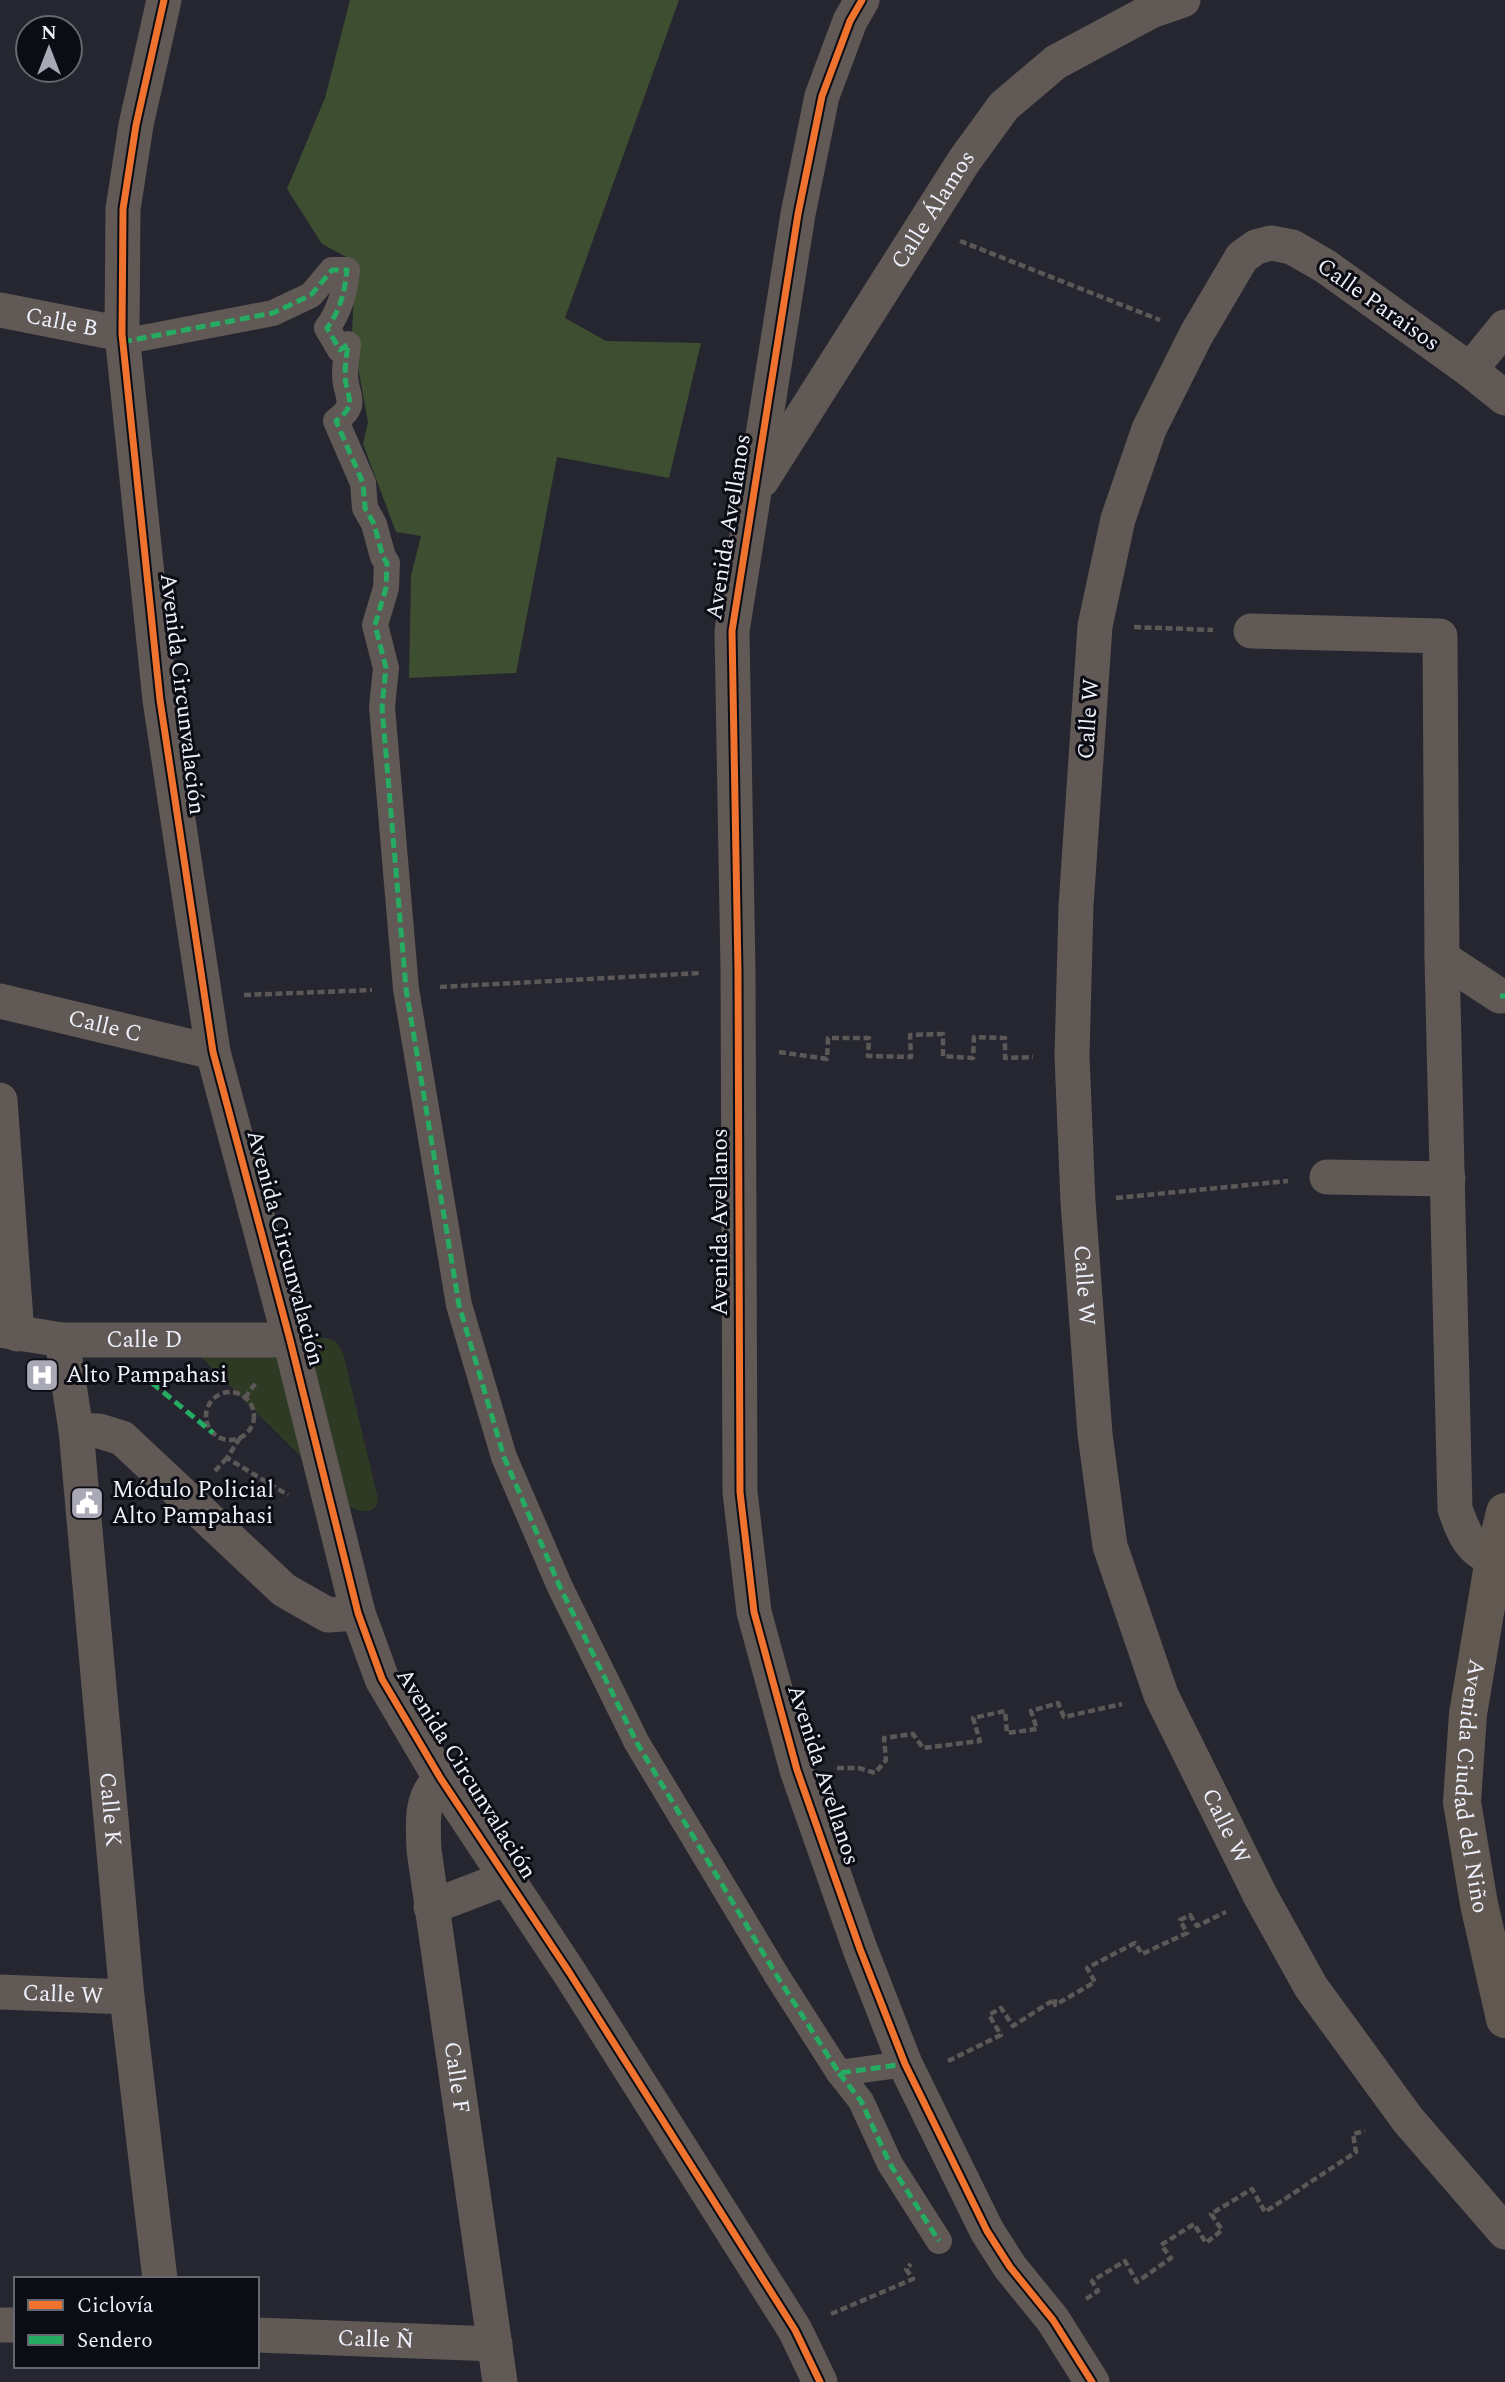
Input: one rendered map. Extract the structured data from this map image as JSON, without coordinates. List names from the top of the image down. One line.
{"streets":{"main road":["Avenida Ciudad del Niño"],"street":["Calle Álamos","Calle Paraisos","Calle B","Avenida Avellanos","Avenida Circunvalación","Calle W","Calle C","Calle D","Calle K","Calle F","Calle Ñ"]},"crossings":[["Calle Álamos","Avenida Avellanos"],["Calle Paraisos","Calle W"],["Calle B","Avenida Circunvalación"],["Avenida Circunvalación","Calle C"],["Avenida Circunvalación","Calle D"],["Avenida Circunvalación","Calle F"],["Calle W","Calle K"],["Calle D","Calle K"],["Calle F","Calle Ñ"]],"places":{"hospital":["Alto Pampahasi"],"public building":["Módulo Policial Alto Pampahasi"]},"legend":["Ciclovía","Sendero"],"north":"top"}
